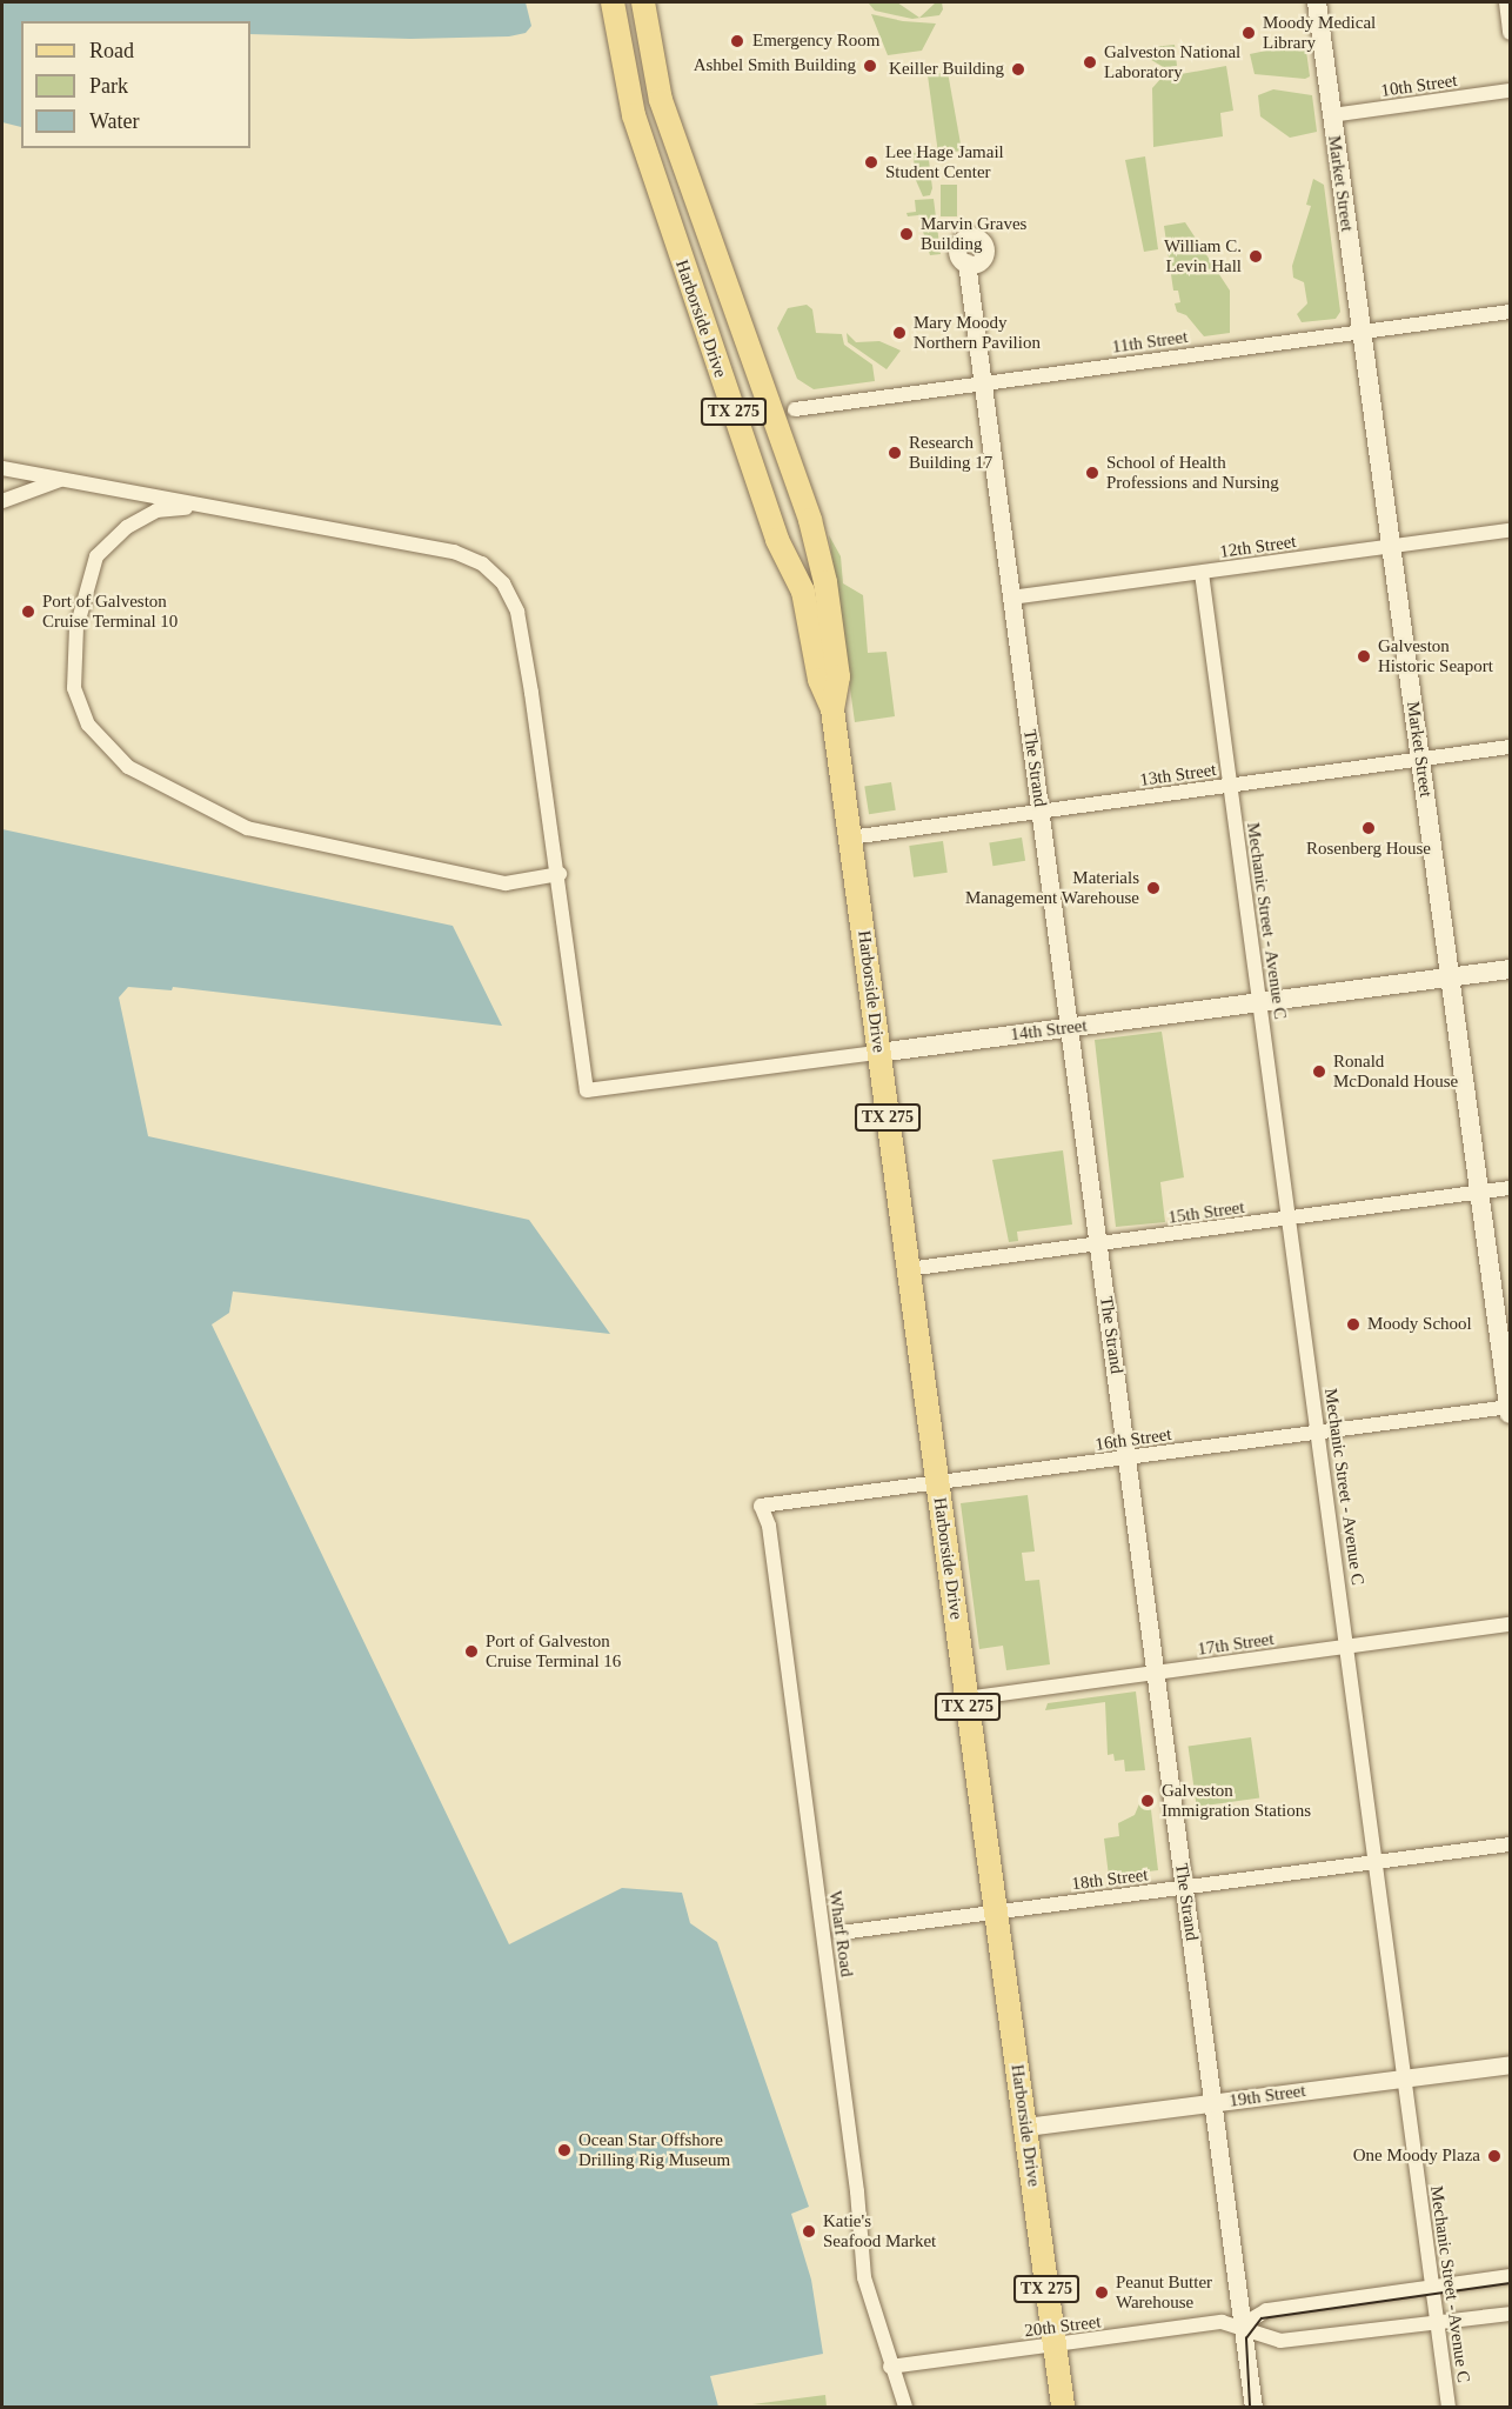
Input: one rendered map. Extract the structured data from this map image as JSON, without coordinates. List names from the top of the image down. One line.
{"streets":{"main road":["Market Street","Harborside Drive","TX 275","14th Street"],"street":["10th Street","11th Street","12th Street","The Strand","13th Street","Mechanic Street - Avenue C","15th Street","16th Street","17th Street","18th Street","Wharf Road","19th Street","20th Street"]},"crossings":[["10th Street","Market Street"],["Market Street","11th Street"],["Market Street","12th Street"],["Market Street","13th Street"],["Market Street","14th Street"],["Market Street","15th Street"],["Market Street","16th Street"],["Harborside Drive","13th Street"],["Harborside Drive","14th Street"],["Harborside Drive","15th Street"],["Harborside Drive","16th Street"],["Harborside Drive","17th Street"],["Harborside Drive","18th Street"],["Harborside Drive","19th Street"],["Harborside Drive","20th Street"],["11th Street","The Strand"],["12th Street","The Strand"],["12th Street","Mechanic Street - Avenue C"],["The Strand","13th Street"],["The Strand","14th Street"],["The Strand","15th Street"],["The Strand","16th Street"],["The Strand","17th Street"],["The Strand","18th Street"],["The Strand","19th Street"],["The Strand","20th Street"],["13th Street","Mechanic Street - Avenue C"],["Mechanic Street - Avenue C","14th Street"],["Mechanic Street - Avenue C","15th Street"],["Mechanic Street - Avenue C","16th Street"],["Mechanic Street - Avenue C","17th Street"],["Mechanic Street - Avenue C","18th Street"],["Mechanic Street - Avenue C","19th Street"],["Mechanic Street - Avenue C","20th Street"],["16th Street","Wharf Road"],["Wharf Road","20th Street"]],"places":["Moody Medical Library","Emergency Room","Galveston National Laboratory","Ashbel Smith Building","Keiller Building","Lee Hage Jamail Student Center","Marvin Graves Building","William C. Levin Hall","Mary Moody Northern Pavilion","Research Building 17","School of Health Professions and Nursing","Port of Galveston Cruise Terminal 10","Galveston Historic Seaport","Rosenberg House","Materials Management Warehouse","Ronald McDonald House","Moody School","Port of Galveston Cruise Terminal 16","Galveston Immigration Stations","Ocean Star Offshore Drilling Rig Museum","One Moody Plaza","Katie's Seafood Market","Peanut Butter Warehouse"],"legend":["Road","Park","Water"]}
